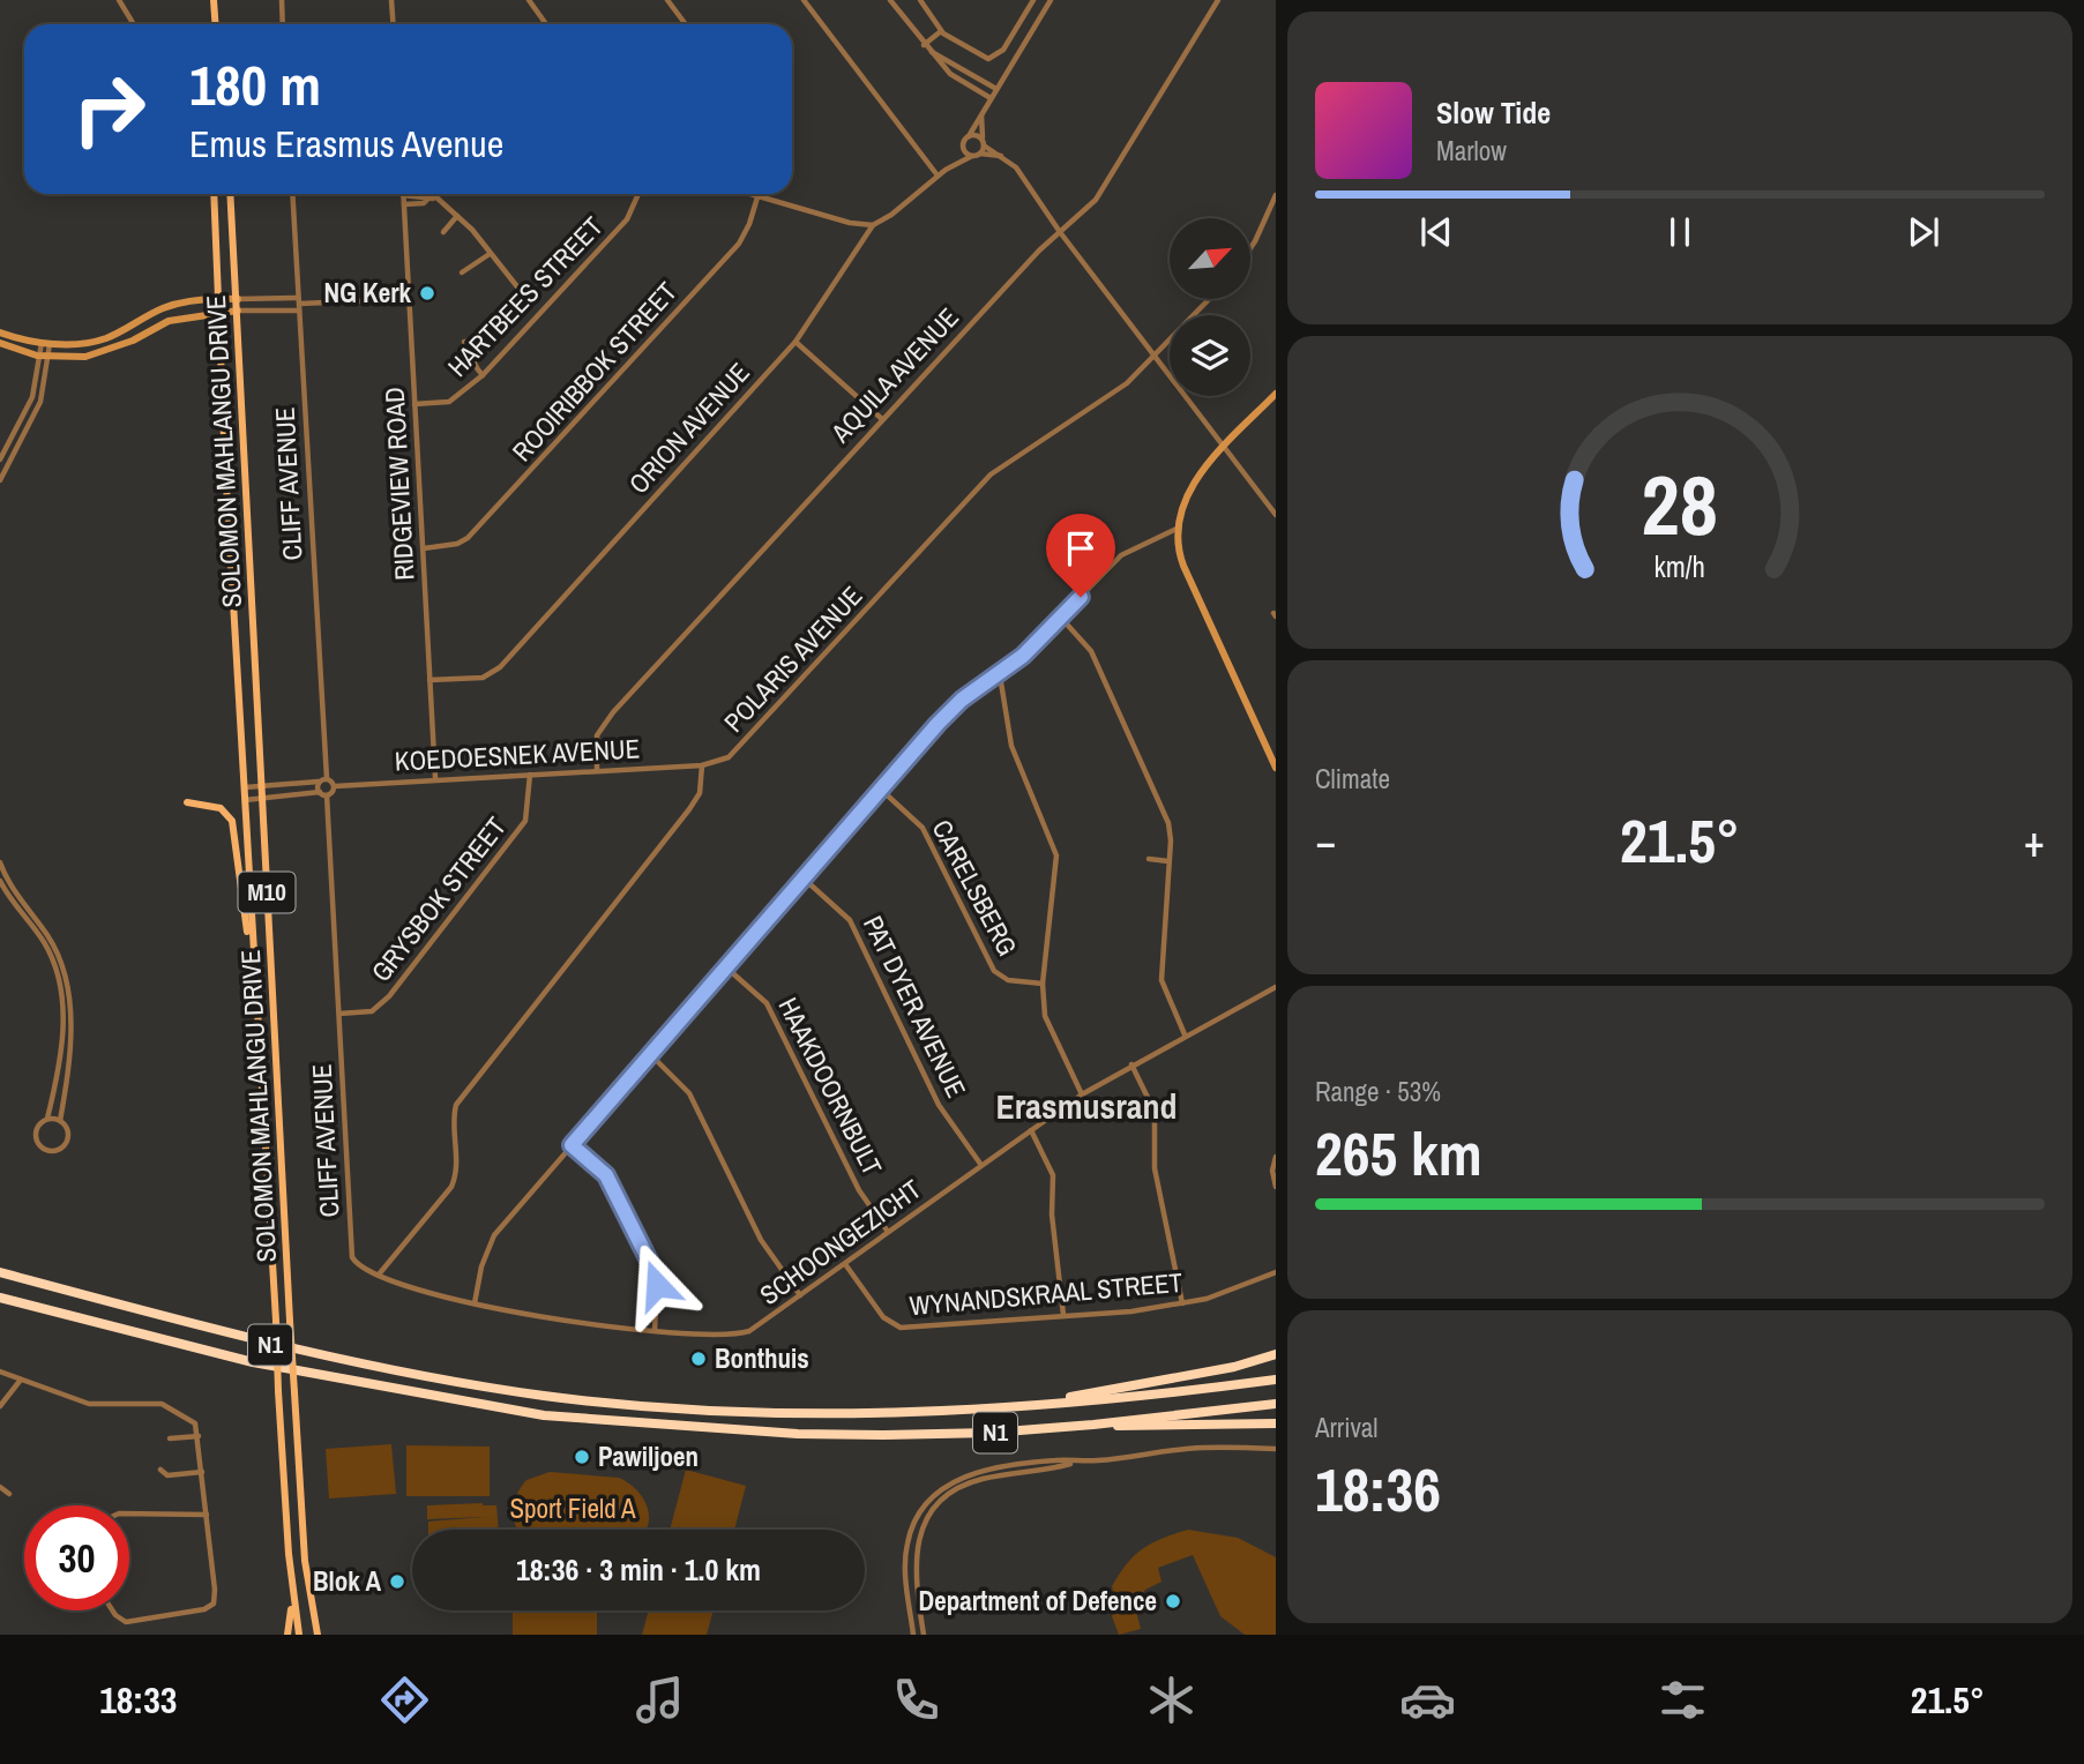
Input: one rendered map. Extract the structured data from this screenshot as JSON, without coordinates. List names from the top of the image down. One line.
{"streets":{"highway":["N1"],"main road":["SOLOMON MAHLANGU DRIVE","M10"],"street":["HARTBEES STREET","ROOIRIBBOK STREET","AQUILA AVENUE","ORION AVENUE","CLIFF AVENUE","RIDGEVIEW ROAD","POLARIS AVENUE","KOEDOESNEK AVENUE","CARELSBERG","GRYSBOK STREET","PAT DYER AVENUE","HAAKDOORNBULT","SCHOONGEZICHT","WYNANDSKRAAL STREET"]},"crossings":[["HARTBEES STREET","RIDGEVIEW ROAD"],["ROOIRIBBOK STREET","RIDGEVIEW ROAD"],["AQUILA AVENUE","KOEDOESNEK AVENUE"],["ORION AVENUE","RIDGEVIEW ROAD"],["CLIFF AVENUE","GRYSBOK STREET"],["CLIFF AVENUE","SCHOONGEZICHT"],["RIDGEVIEW ROAD","KOEDOESNEK AVENUE"],["POLARIS AVENUE","KOEDOESNEK AVENUE"],["KOEDOESNEK AVENUE","GRYSBOK STREET"],["PAT DYER AVENUE","SCHOONGEZICHT"],["HAAKDOORNBULT","SCHOONGEZICHT"],["SCHOONGEZICHT","WYNANDSKRAAL STREET"]],"districts":["Erasmusrand"],"parks":["Sport Field A"],"places":["NG Kerk","Bonthuis","Pawiljoen","Blok A","Department of Defence"],"north":"top right","page":{"turn":["180 m","Emus Erasmus Avenue"],"song":["Slow Tide","Marlow"],"tile":["Climate",["Range · 53%","265 km"],["Arrival","18:36"]],"heat":["−","21.5°","+"],"limit":"30","trip":"18:36 · 3 min · 1.0 km","tabs":["18:33","21.5°"],"gauge":["28","km/h"]}}
